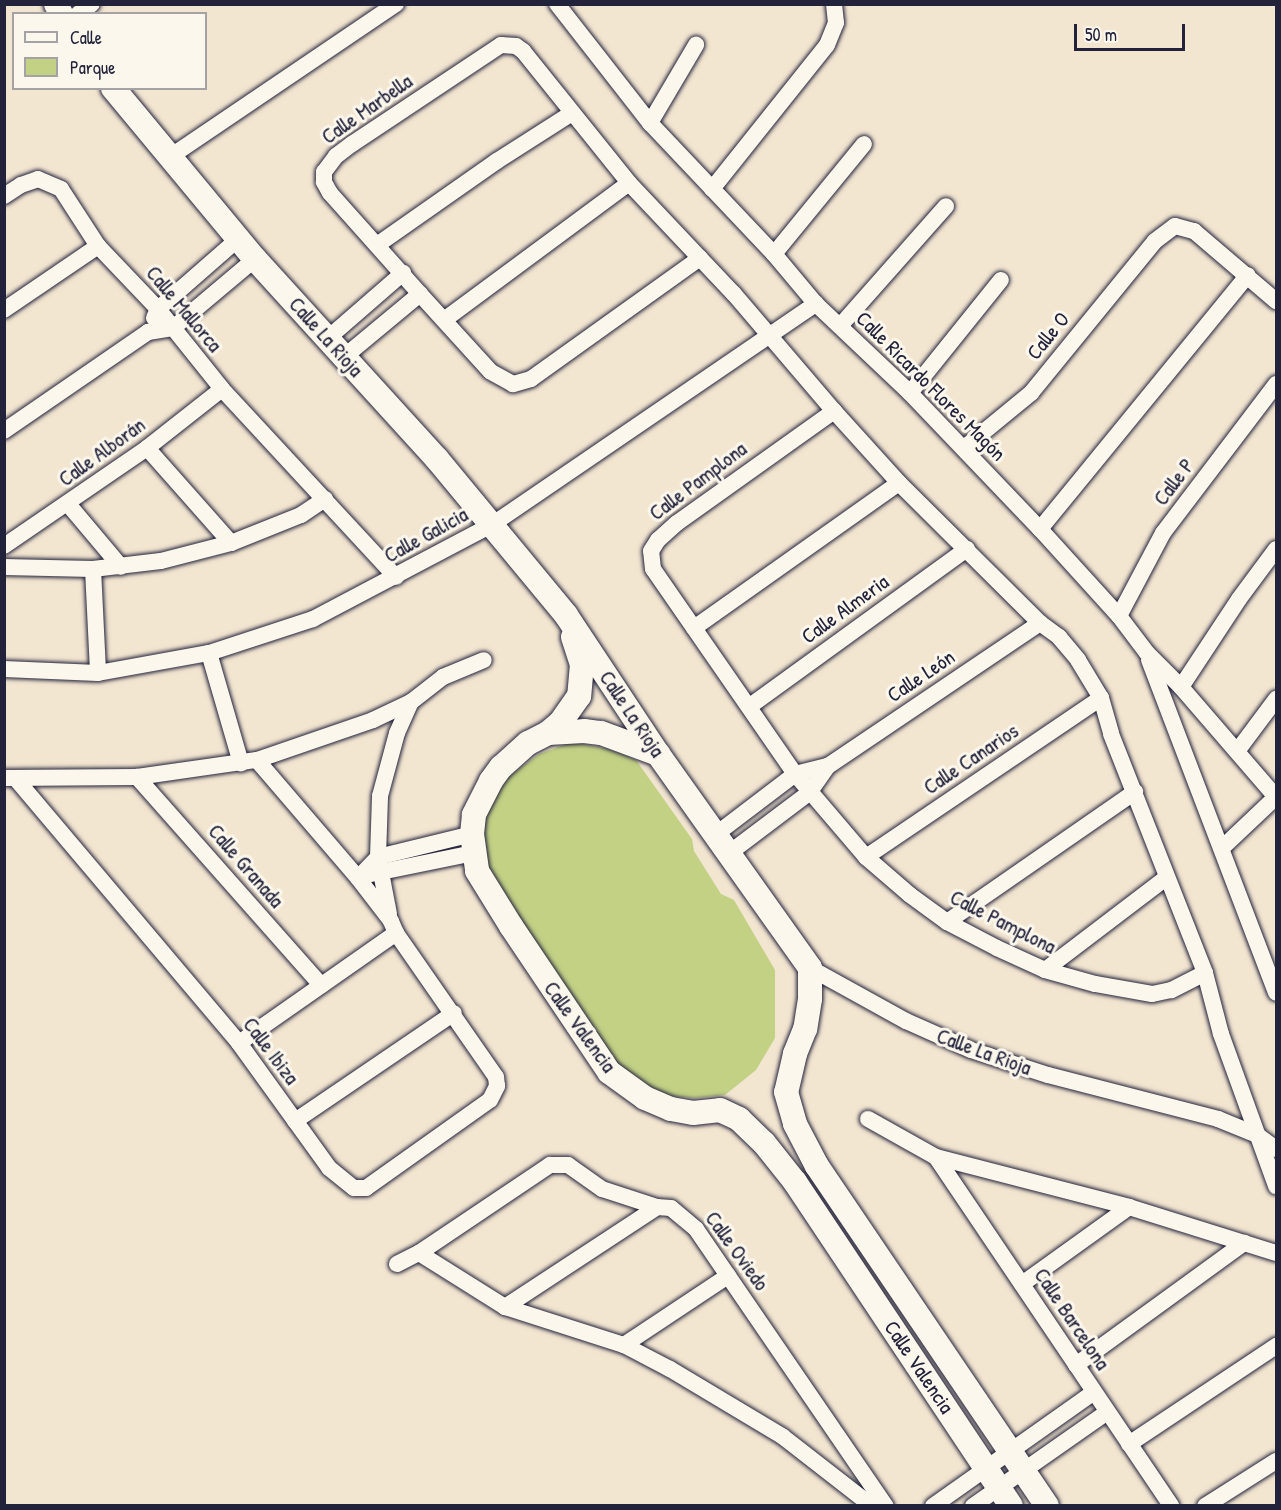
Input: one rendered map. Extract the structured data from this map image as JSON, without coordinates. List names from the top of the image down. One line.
{"streets":{"street":["Calle Marbella","Calle Mallorca","Calle O","Calle La Rioja","Calle Ricardo Flores Magón","Calle Alborán","Calle Pamplona","Calle P","Calle Galicia","Calle Almeria","Calle León","Calle Canarios","Calle Granada","Calle Valencia","Calle Ibiza","Calle Oviedo","Calle Barcelona"]},"crossings":[["Calle Marbella","Calle Pamplona"],["Calle Marbella","Calle Galicia"],["Calle Mallorca","Calle Alborán"],["Calle Mallorca","Calle Galicia"],["Calle O","Calle Ricardo Flores Magón"],["Calle La Rioja","Calle Galicia"],["Calle La Rioja","Calle León"],["Calle La Rioja","Calle Valencia"],["Calle Ricardo Flores Magón","Calle P"],["Calle Ricardo Flores Magón","Calle Galicia"],["Calle Pamplona","Calle Almeria"],["Calle Pamplona","Calle León"],["Calle Pamplona","Calle Canarios"],["Calle Granada","Calle Ibiza"]],"legend":["Calle","Parque"],"scale_bar":"50 m"}
